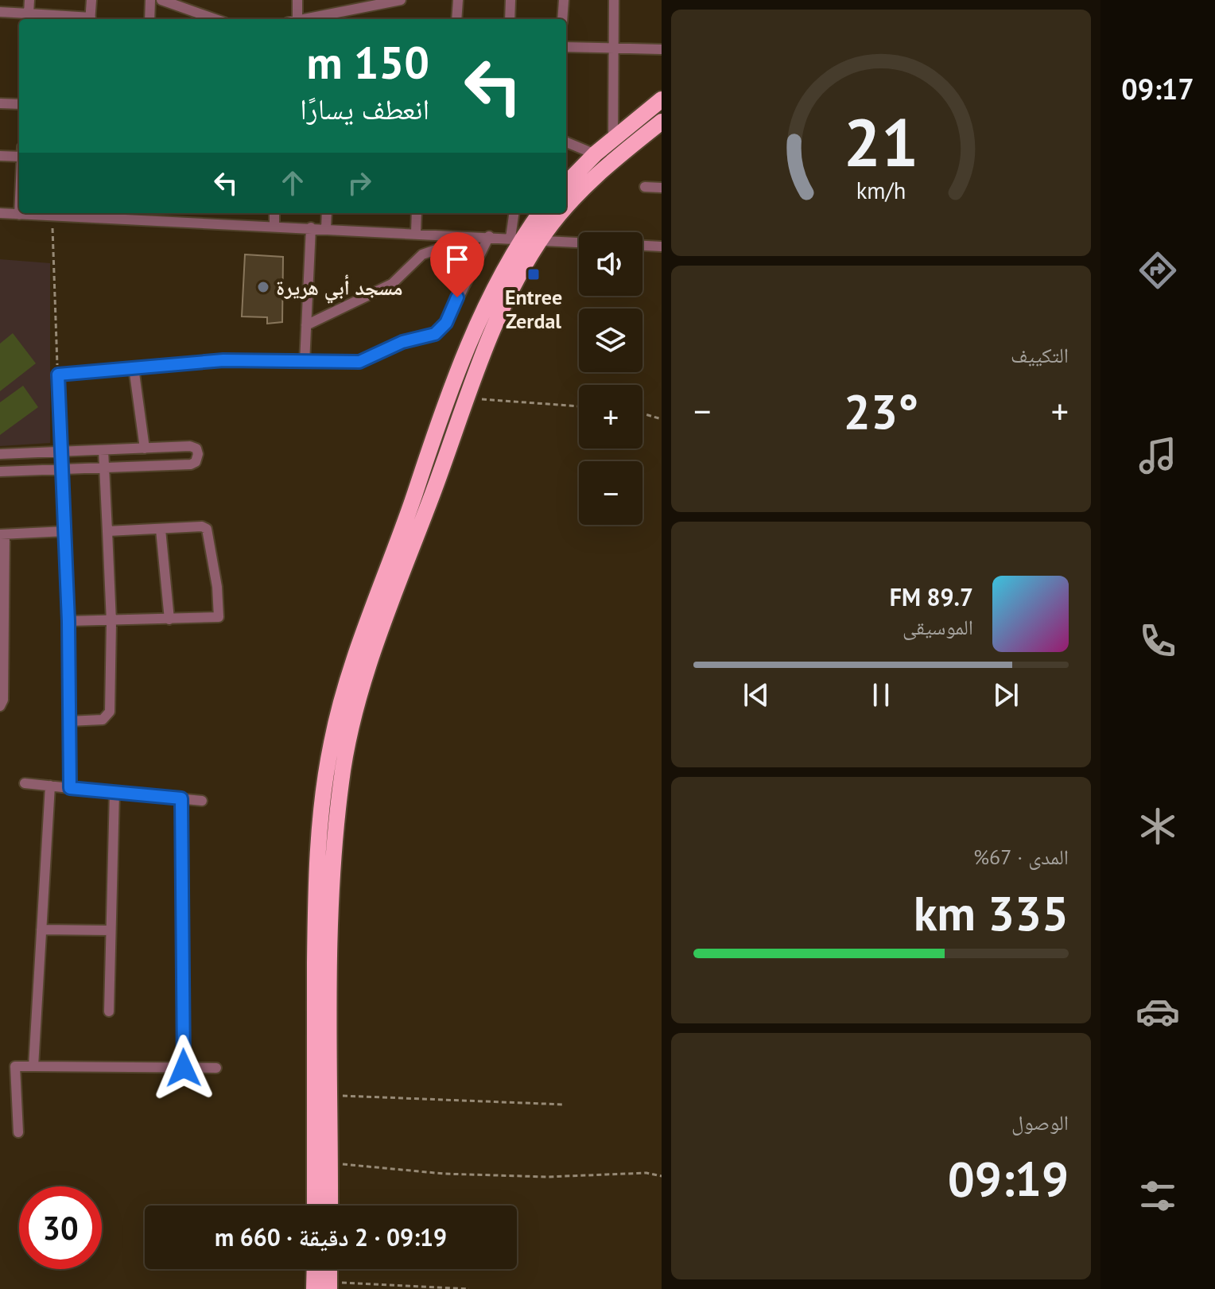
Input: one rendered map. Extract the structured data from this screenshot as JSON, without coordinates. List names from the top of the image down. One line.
{"places":{"transit":["Entree Zerdal"],"other":["مسجد أبي هريرة"]},"page":{"tabs":"09:17","turn":["150 m","انعطف يسارًا"],"map_buttons":["+","−"],"tile":["التكييف",["المدى · 67%","335 km"],["الوصول","09:19"]],"heat":["−","23°","+"],"song":["89.7 FM","الموسيقى"],"limit":"30","trip":"09:19 · 2 دقيقة · 660 m","gauge":["21","km/h"]}}
